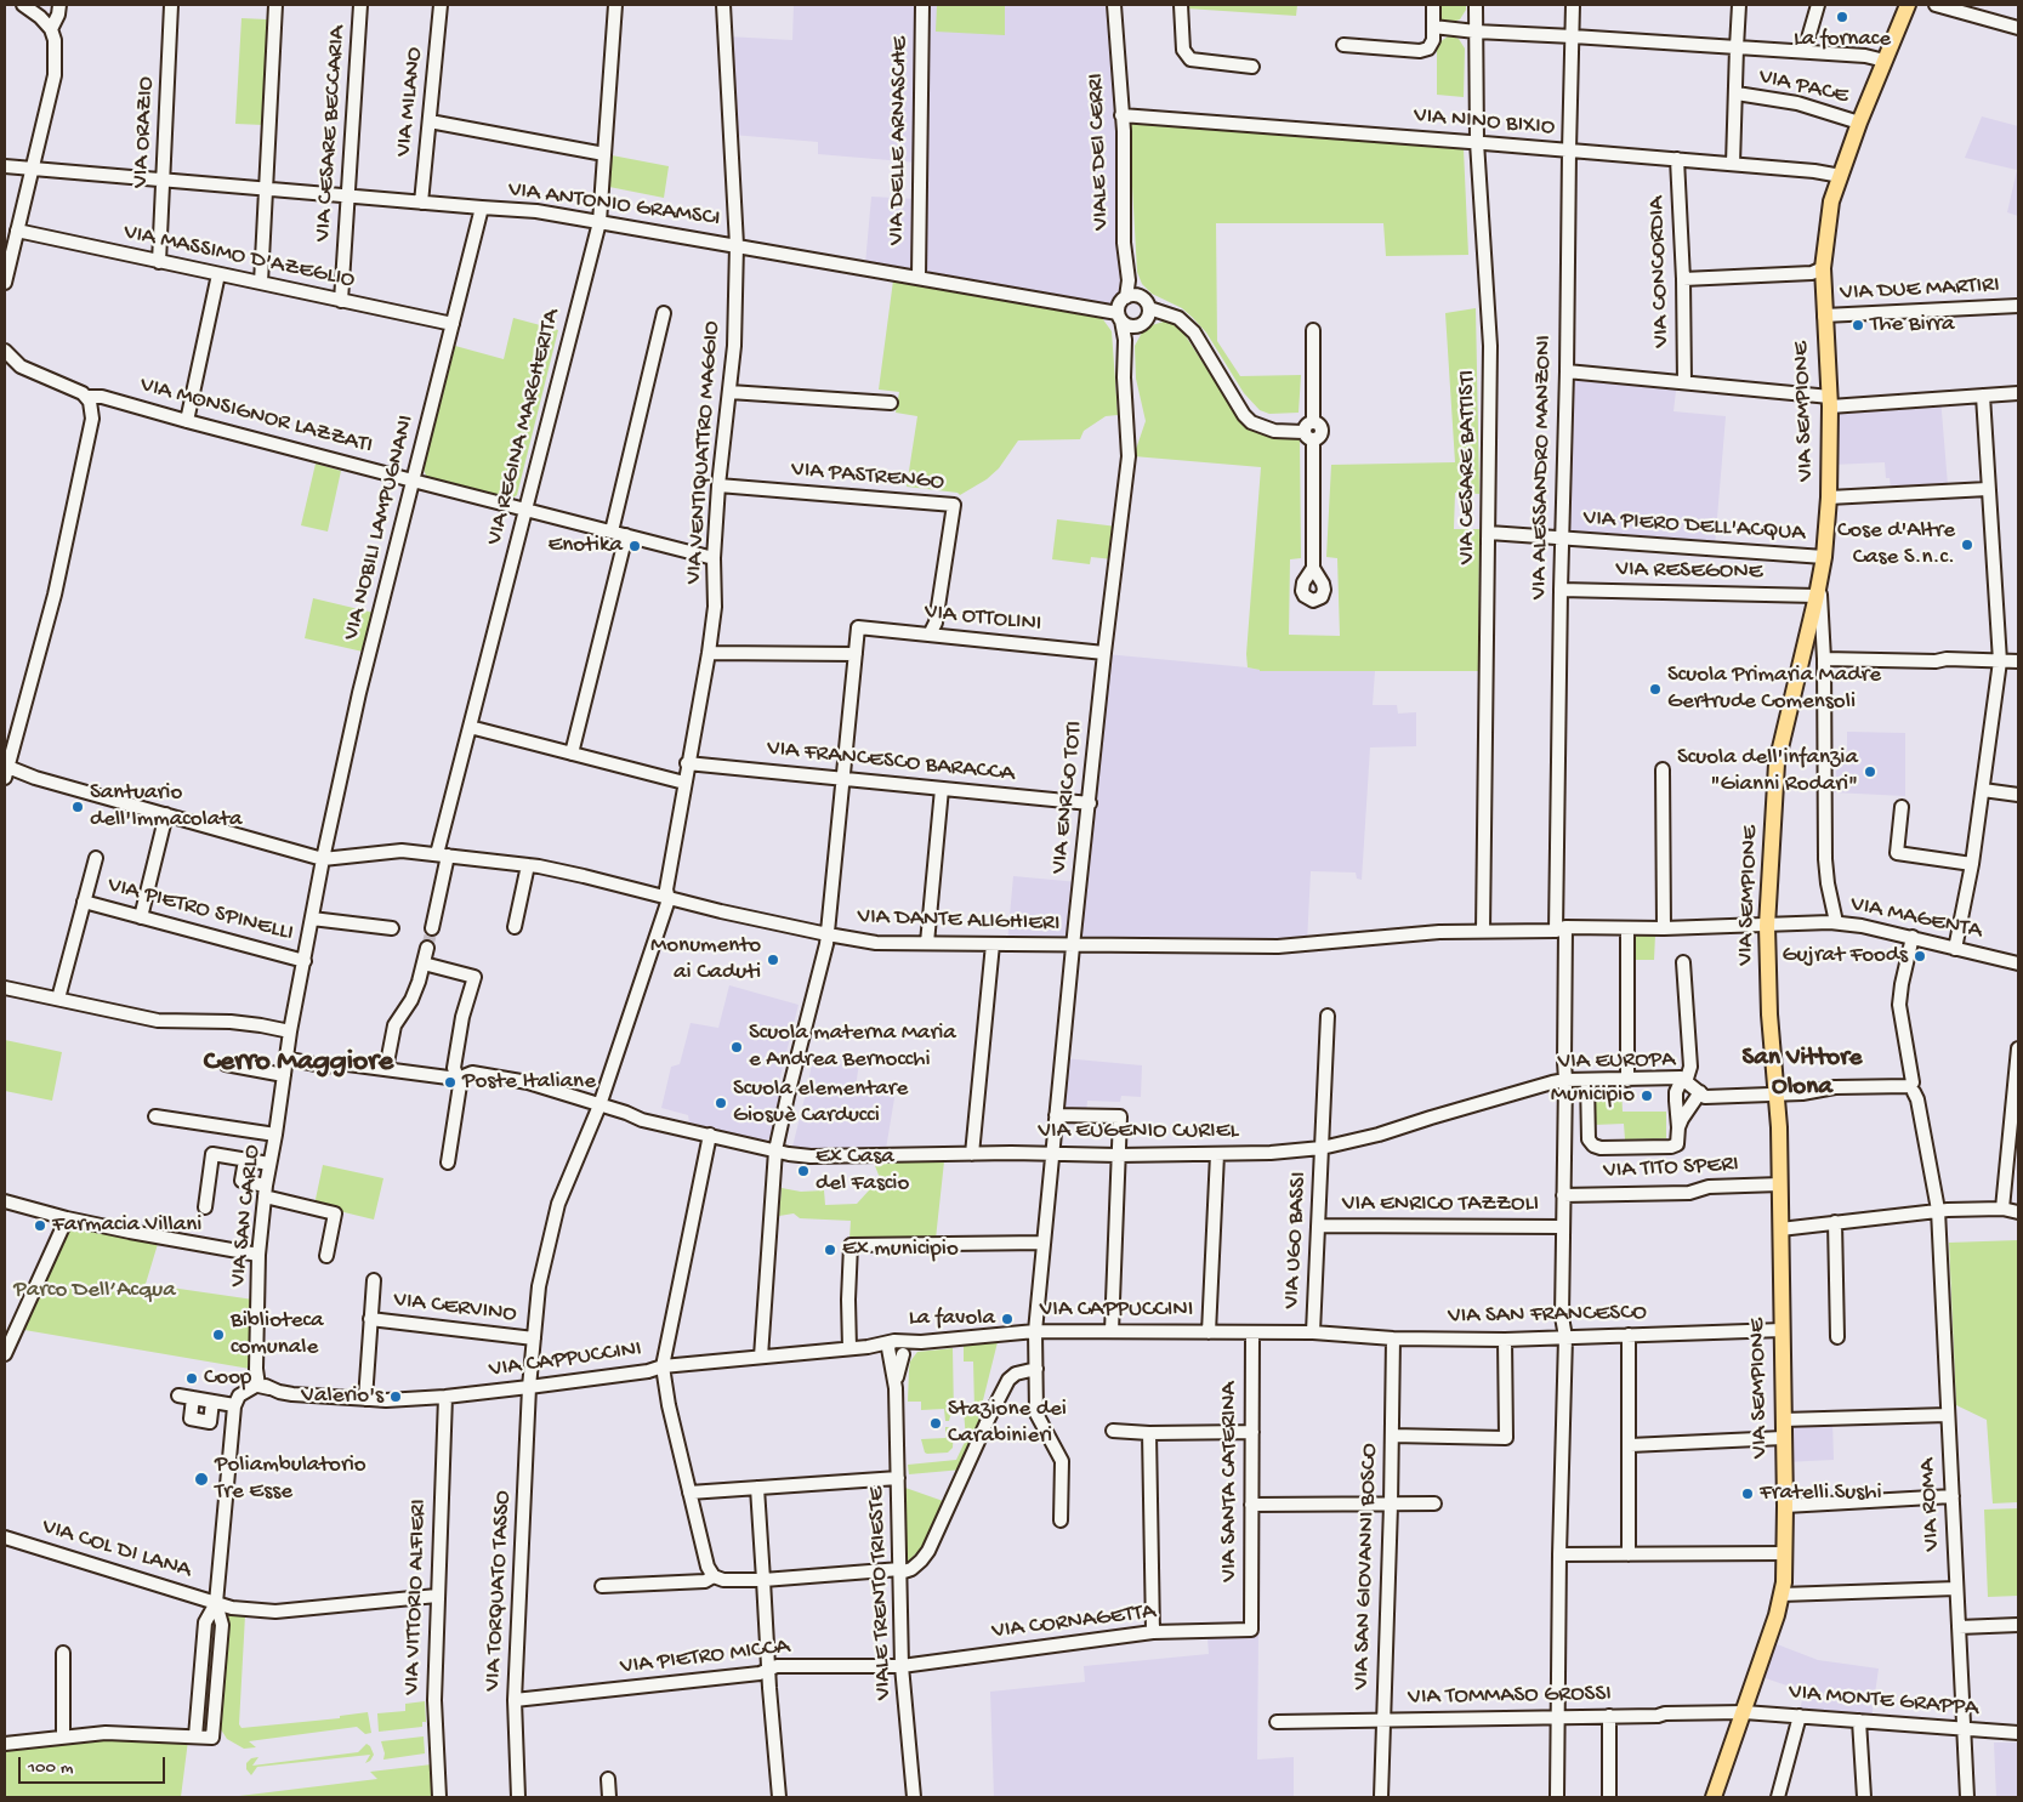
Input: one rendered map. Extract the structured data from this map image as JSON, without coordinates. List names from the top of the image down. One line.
{"streets":{"main road":["VIA SEMPIONE"],"street":["VIA PACE","VIA MILANO","VIA NINO BIXIO","VIA ORAZIO","VIA CESARE BECCARIA","VIA DELLE ARNASCHE","VIALE DEI CERRI","VIA ANTONIO GRAMSCI","VIA MASSIMO D'AZEGLIO","VIA CONCORDIA","VIA DUE MARTIRI","VIA MONSIGNOR LAZZATI","VIA REGINA MARGHERITA","VIA VENTIQUATTRO MAGGIO","VIA CESARE BATTISTI","VIA ALESSANDRO MANZONI","VIA PASTRENGO","VIA PIERO DELL'ACQUA","VIA NOBILI LAMPUGNANI","VIA RESEGONE","VIA OTTOLINI","VIA FRANCESCO BARACCA","VIA ENRICO TOTI","VIA PIETRO SPINELLI","VIA MAGENTA","VIA DANTE ALIGHIERI","VIA EUROPA","VIA EUGENIO CURIEL","VIA TITO SPERI","VIA ENRICO TAZZOLI","VIA SAN CARLO","VIA UGO BASSI","VIA CERVINO","VIA CAPPUCCINI","VIA SAN FRANCESCO","VIA SANTA CATERINA","VIA ROMA","VIA COL DI LANA","VIA SAN GIOVANNI BOSCO","VIA TORQUATO TASSO","VIALE TRENTO TRIESTE","VIA VITTORIO ALFIERI","VIA CORNAGETTA","VIA PIETRO MICCA","VIA TOMMASO GROSSI","VIA MONTE GRAPPA"]},"crossings":[["VIA PACE","VIA SEMPIONE"],["VIA MILANO","VIA ANTONIO GRAMSCI"],["VIA NINO BIXIO","VIALE DEI CERRI"],["VIA NINO BIXIO","VIA CONCORDIA"],["VIA NINO BIXIO","VIA SEMPIONE"],["VIA NINO BIXIO","VIA CESARE BATTISTI"],["VIA NINO BIXIO","VIA ALESSANDRO MANZONI"],["VIA ORAZIO","VIA ANTONIO GRAMSCI"],["VIA ORAZIO","VIA MASSIMO D'AZEGLIO"],["VIA CESARE BECCARIA","VIA ANTONIO GRAMSCI"],["VIA CESARE BECCARIA","VIA MASSIMO D'AZEGLIO"],["VIA DELLE ARNASCHE","VIA ANTONIO GRAMSCI"],["VIALE DEI CERRI","VIA ANTONIO GRAMSCI"],["VIA ANTONIO GRAMSCI","VIA REGINA MARGHERITA"],["VIA ANTONIO GRAMSCI","VIA VENTIQUATTRO MAGGIO"],["VIA ANTONIO GRAMSCI","VIA NOBILI LAMPUGNANI"],["VIA MASSIMO D'AZEGLIO","VIA NOBILI LAMPUGNANI"],["VIA DUE MARTIRI","VIA SEMPIONE"],["VIA SEMPIONE","VIA PIERO DELL'ACQUA"],["VIA SEMPIONE","VIA RESEGONE"],["VIA SEMPIONE","VIA MAGENTA"],["VIA SEMPIONE","VIA EUROPA"],["VIA SEMPIONE","VIA TITO SPERI"],["VIA SEMPIONE","VIA SAN FRANCESCO"],["VIA SEMPIONE","VIA TOMMASO GROSSI"],["VIA SEMPIONE","VIA MONTE GRAPPA"],["VIA MONSIGNOR LAZZATI","VIA REGINA MARGHERITA"],["VIA MONSIGNOR LAZZATI","VIA VENTIQUATTRO MAGGIO"],["VIA MONSIGNOR LAZZATI","VIA NOBILI LAMPUGNANI"],["VIA REGINA MARGHERITA","VIA DANTE ALIGHIERI"],["VIA VENTIQUATTRO MAGGIO","VIA PASTRENGO"],["VIA VENTIQUATTRO MAGGIO","VIA FRANCESCO BARACCA"],["VIA VENTIQUATTRO MAGGIO","VIA DANTE ALIGHIERI"],["VIA VENTIQUATTRO MAGGIO","VIA EUGENIO CURIEL"],["VIA VENTIQUATTRO MAGGIO","VIA TORQUATO TASSO"],["VIA CESARE BATTISTI","VIA PIERO DELL'ACQUA"],["VIA CESARE BATTISTI","VIA DANTE ALIGHIERI"],["VIA ALESSANDRO MANZONI","VIA PIERO DELL'ACQUA"],["VIA ALESSANDRO MANZONI","VIA RESEGONE"],["VIA ALESSANDRO MANZONI","VIA DANTE ALIGHIERI"],["VIA ALESSANDRO MANZONI","VIA EUROPA"],["VIA ALESSANDRO MANZONI","VIA TITO SPERI"],["VIA ALESSANDRO MANZONI","VIA ENRICO TAZZOLI"],["VIA ALESSANDRO MANZONI","VIA SAN FRANCESCO"],["VIA ALESSANDRO MANZONI","VIA TOMMASO GROSSI"],["VIA PASTRENGO","VIA OTTOLINI"],["VIA NOBILI LAMPUGNANI","VIA DANTE ALIGHIERI"],["VIA OTTOLINI","VIA ENRICO TOTI"],["VIA FRANCESCO BARACCA","VIA ENRICO TOTI"],["VIA ENRICO TOTI","VIA DANTE ALIGHIERI"],["VIA MAGENTA","VIA DANTE ALIGHIERI"],["VIA MAGENTA","VIA ROMA"],["VIA EUROPA","VIA EUGENIO CURIEL"],["VIA EUROPA","VIA ROMA"],["VIA EUGENIO CURIEL","VIA SAN CARLO"],["VIA EUGENIO CURIEL","VIA UGO BASSI"],["VIA EUGENIO CURIEL","VIA TORQUATO TASSO"],["VIA ENRICO TAZZOLI","VIA UGO BASSI"],["VIA SAN CARLO","VIA CAPPUCCINI"],["VIA UGO BASSI","VIA CAPPUCCINI"],["VIA UGO BASSI","VIA SAN FRANCESCO"],["VIA CERVINO","VIA TORQUATO TASSO"],["VIA CAPPUCCINI","VIA SAN FRANCESCO"],["VIA CAPPUCCINI","VIA SANTA CATERINA"],["VIA CAPPUCCINI","VIA TORQUATO TASSO"],["VIA CAPPUCCINI","VIALE TRENTO TRIESTE"],["VIA CAPPUCCINI","VIA VITTORIO ALFIERI"],["VIA SAN FRANCESCO","VIA SAN GIOVANNI BOSCO"],["VIA SANTA CATERINA","VIA CORNAGETTA"],["VIA ROMA","VIA MONTE GRAPPA"],["VIA COL DI LANA","VIA VITTORIO ALFIERI"],["VIA SAN GIOVANNI BOSCO","VIA TOMMASO GROSSI"],["VIA TORQUATO TASSO","VIA PIETRO MICCA"],["VIALE TRENTO TRIESTE","VIA CORNAGETTA"],["VIALE TRENTO TRIESTE","VIA PIETRO MICCA"],["VIA CORNAGETTA","VIA PIETRO MICCA"],["VIA TOMMASO GROSSI","VIA MONTE GRAPPA"]],"districts":["San Vittore Olona","Cerro Maggiore"],"parks":["Parco Dell’Acqua"],"places":["La fornace","The Birra","Cose d'Altre Case S.n.c.","Enotika","Scuola Primaria Madre Gertrude Comensoli","Scuola dell'infanzia \"Gianni Rodari\"","Santuario dell'Immacolata","Gujrat Foods","Monumento ai Caduti","Scuola materna Maria e Andrea Bernocchi","Poste Italiane","Municipio","Scuola elementare Giosuè Carducci","Ex Casa del Fascio","Farmacia Villani","Ex municipio","La favola","Biblioteca comunale","Coop","Valerio's","Stazione dei Carabinieri","Poliambulatorio Tre Esse","Fratelli Sushi"],"scale_bar":"100 m"}
